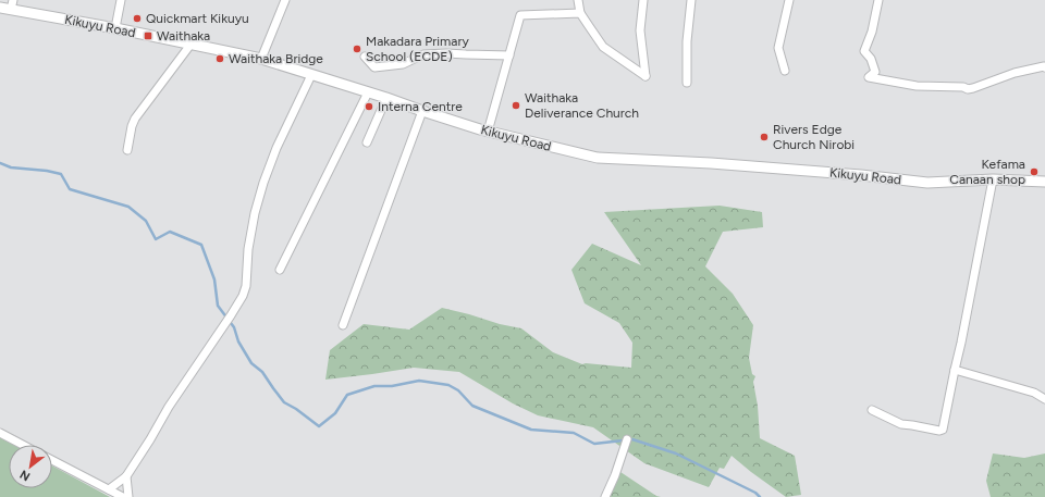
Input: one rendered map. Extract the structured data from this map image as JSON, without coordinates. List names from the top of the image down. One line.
{"streets":{"main road":["Kikuyu Road"]},"places":{"other":["Quickmart Kikuyu","Makadara Primary School (ECDE)","Waithaka Bridge","Waithaka Deliverance Church","Interna Centre","Rivers Edge Church Nirobi","Kefama Canaan shop"],"transit":["Waithaka"]},"north":"bottom left"}
